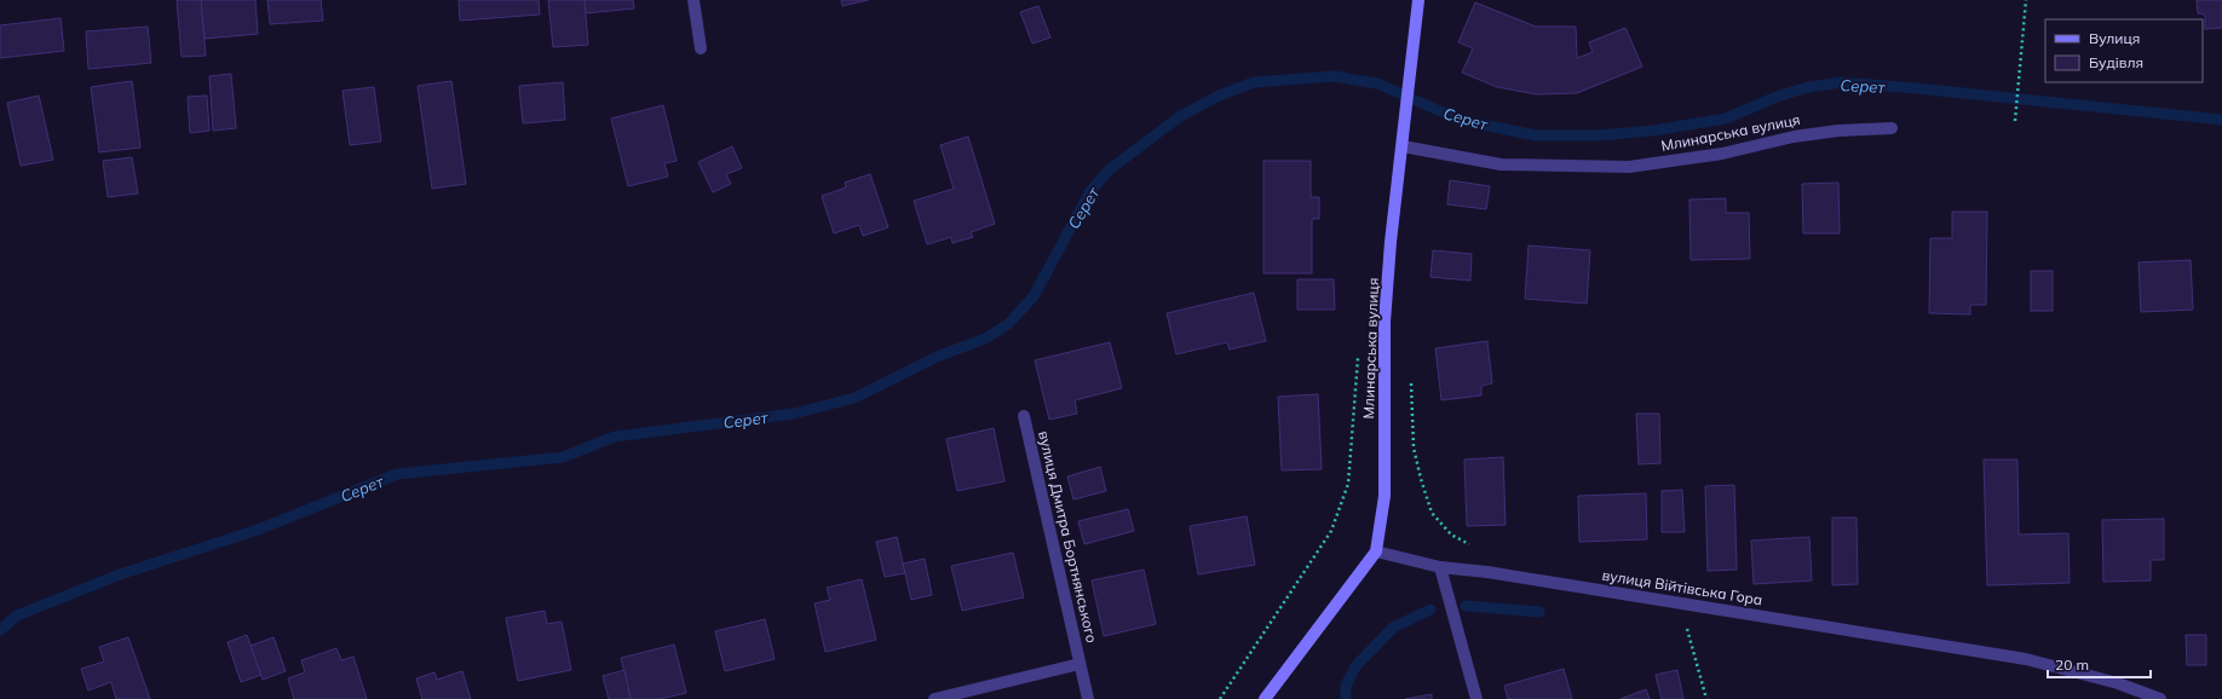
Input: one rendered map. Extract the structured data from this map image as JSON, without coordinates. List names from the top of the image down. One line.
{"streets":{"street":["Млинарська вулиця","вулиця Дмитра Бортнянського","вулиця Війтівська Гора"]},"crossings":[["Млинарська вулиця","вулиця Війтівська Гора"]],"water":["Серет"],"legend":["Вулиця","Будівля"],"scale_bar":"20 m"}
